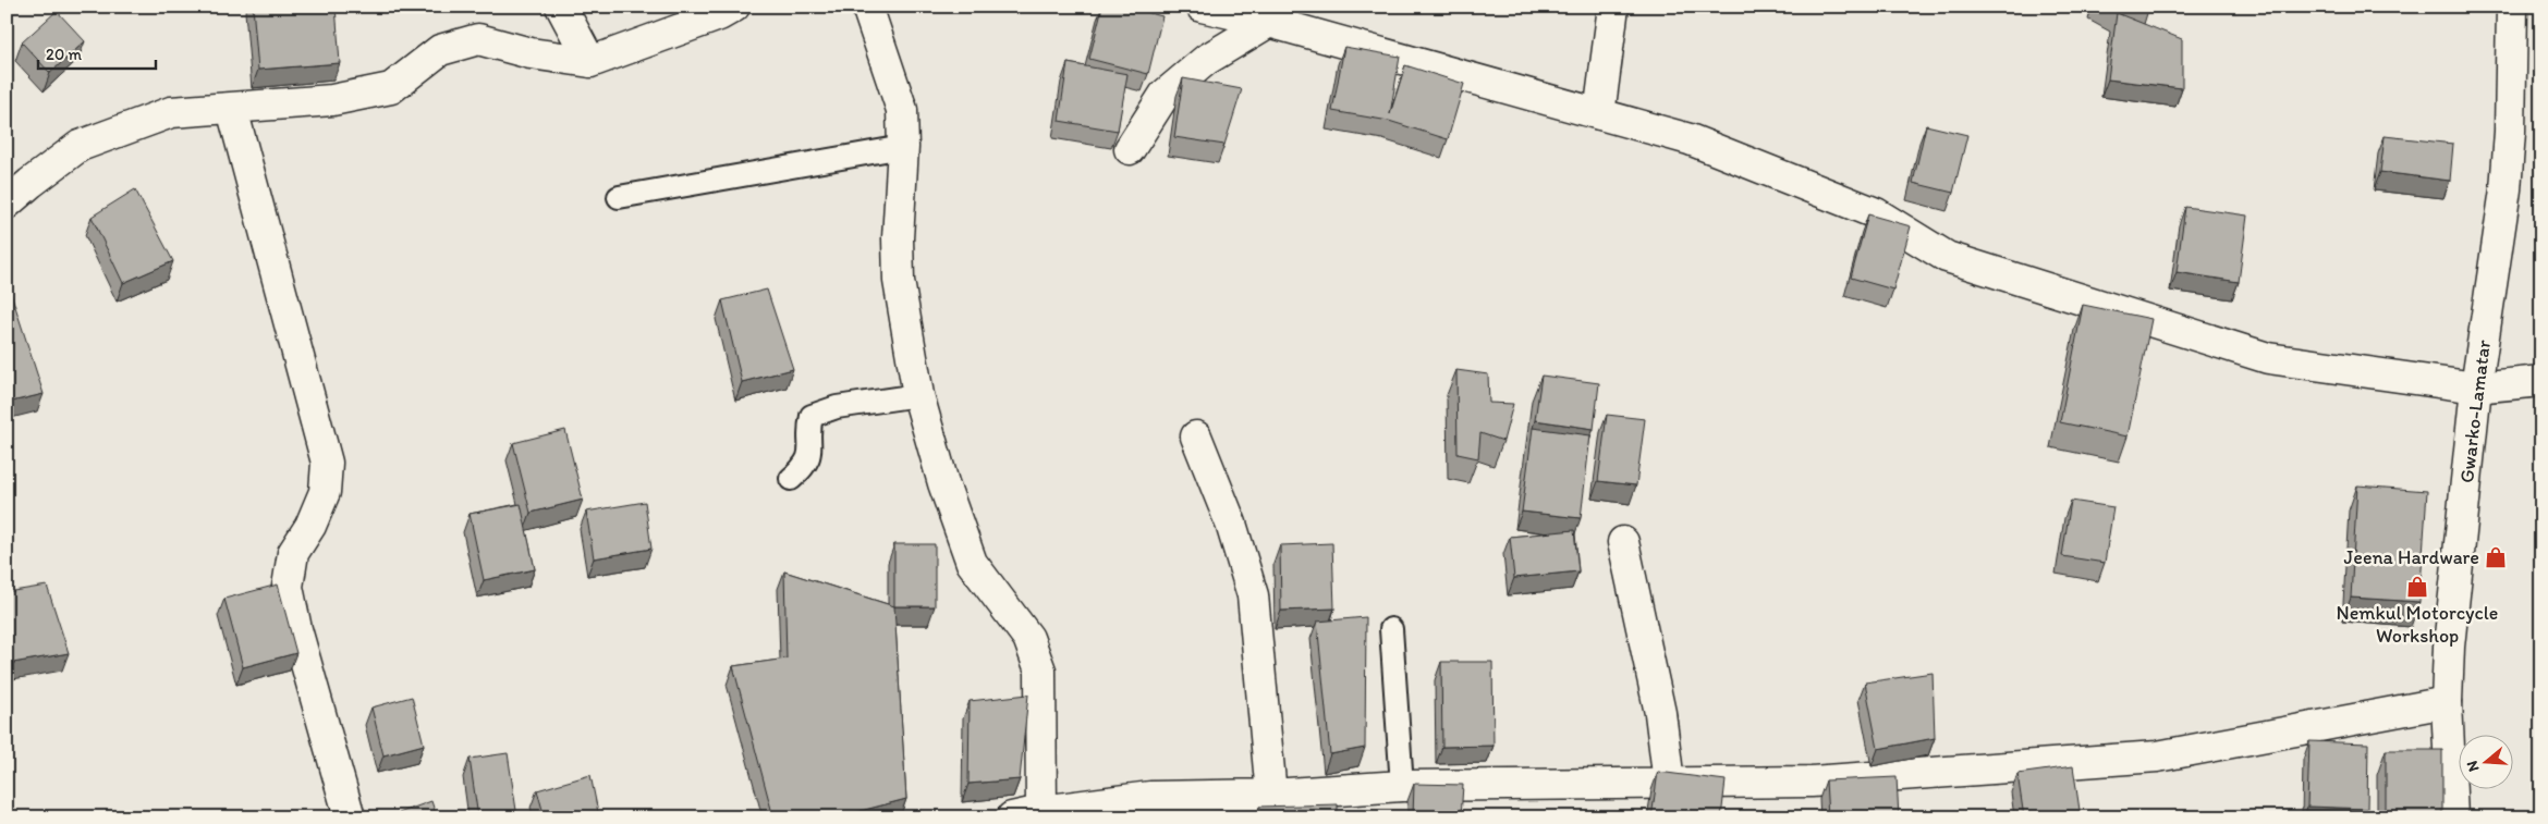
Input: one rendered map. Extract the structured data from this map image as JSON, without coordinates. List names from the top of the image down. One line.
{"streets":{"street":["Gwarko-Lamatar"]},"places":{"shop":["Jeena Hardware","Nemkul Motorcycle Workshop"]},"scale_bar":"20 m","north":"left"}
